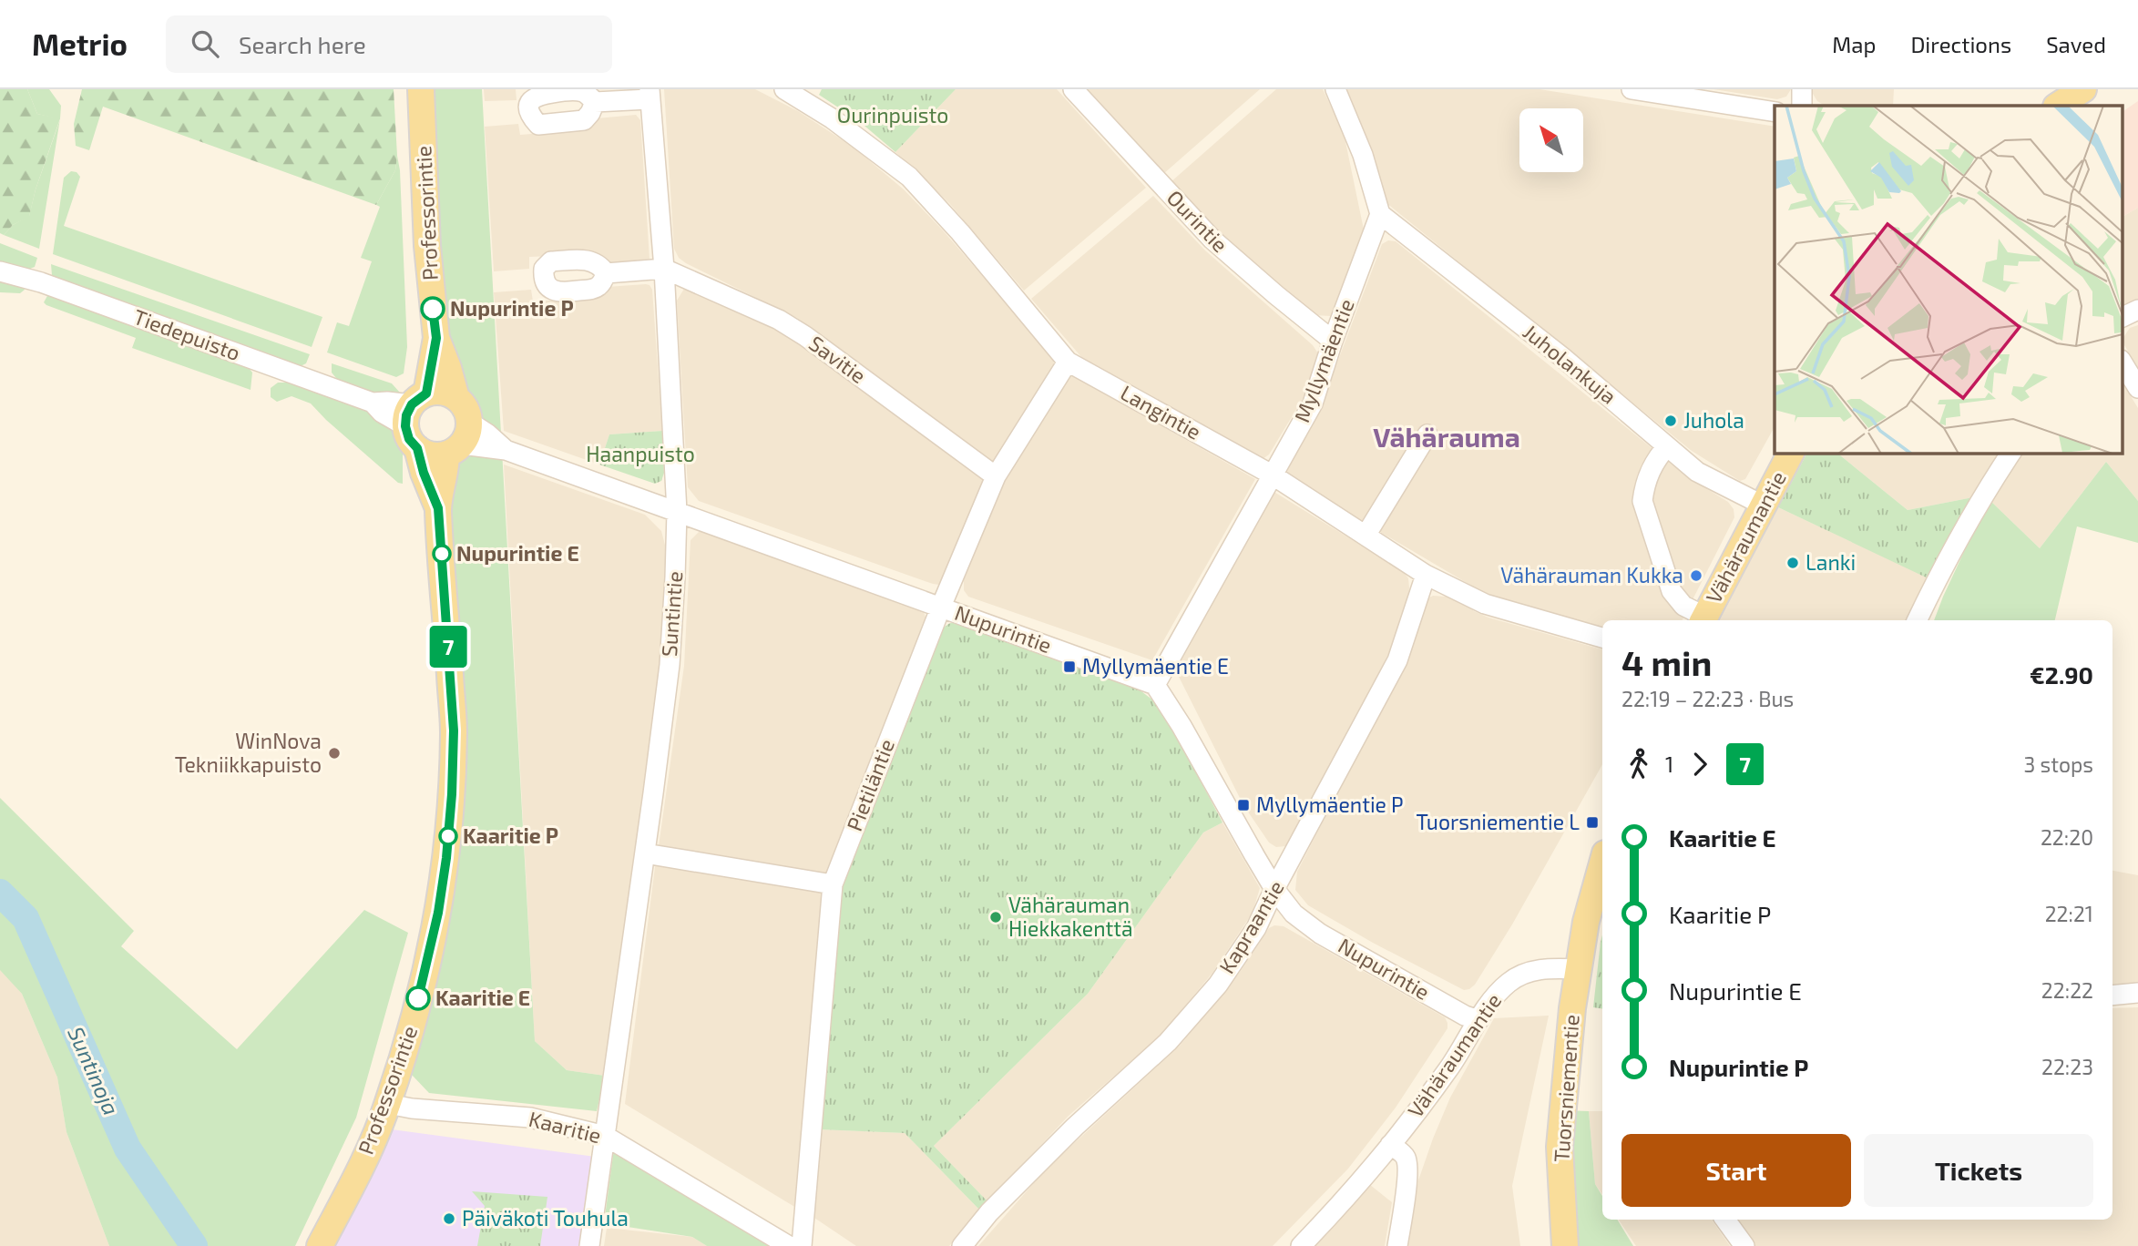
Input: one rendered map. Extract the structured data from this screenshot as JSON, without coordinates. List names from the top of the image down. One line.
{"streets":{"main road":["Professorintie","Vähäraumantie","Tuorsniementie"],"street":["Ourintie","Tiedepuisto","Savitie","Myllymäentie","Juholankuja","Langintie","Suntintie","Nupurintie","Pietiläntie","Kapraantie","Kaaritie"]},"crossings":[["Professorintie","Tiedepuisto"],["Professorintie","Nupurintie"],["Professorintie","Kaaritie"],["Ourintie","Myllymäentie"],["Savitie","Suntintie"],["Savitie","Pietiläntie"],["Myllymäentie","Juholankuja"],["Myllymäentie","Langintie"],["Myllymäentie","Nupurintie"],["Juholankuja","Vähäraumantie"],["Langintie","Pietiläntie"],["Langintie","Kapraantie"],["Vähäraumantie","Nupurintie"],["Vähäraumantie","Tuorsniementie"],["Suntintie","Nupurintie"],["Suntintie","Kaaritie"],["Nupurintie","Pietiläntie"],["Nupurintie","Kapraantie"]],"districts":["Vähärauma"],"water":["Suntinoja"],"parks":["Ourinpuisto","Haanpuisto"],"places":{"other":["Nupurintie P","Juhola","Nupurintie E","Lanki","Vähärauman Kukka","WinNova Tekniikkapuisto","Kaaritie P","Vähärauman Hiekkakenttä","Kaaritie E","Päiväkoti Touhula"],"transit":["Myllymäentie E","Myllymäentie P","Tuorsniementie L"]},"lines":["bus line 7"],"north":"top left","page":{"header":"Metrio","search":"Search here","nav":["Map","Directions","Saved"],"on_map":"7","heading":["4 min","22:19 – 22:23 · Bus","€2.90"],"legs":["1","7","3 stops"],"list":[{"name":"Kaaritie E","value":"22:20"},{"name":"Kaaritie P","value":"22:21"},{"name":"Nupurintie E","value":"22:22"},{"name":"Nupurintie P","value":"22:23"}],"buttons":["Start","Tickets"]}}
